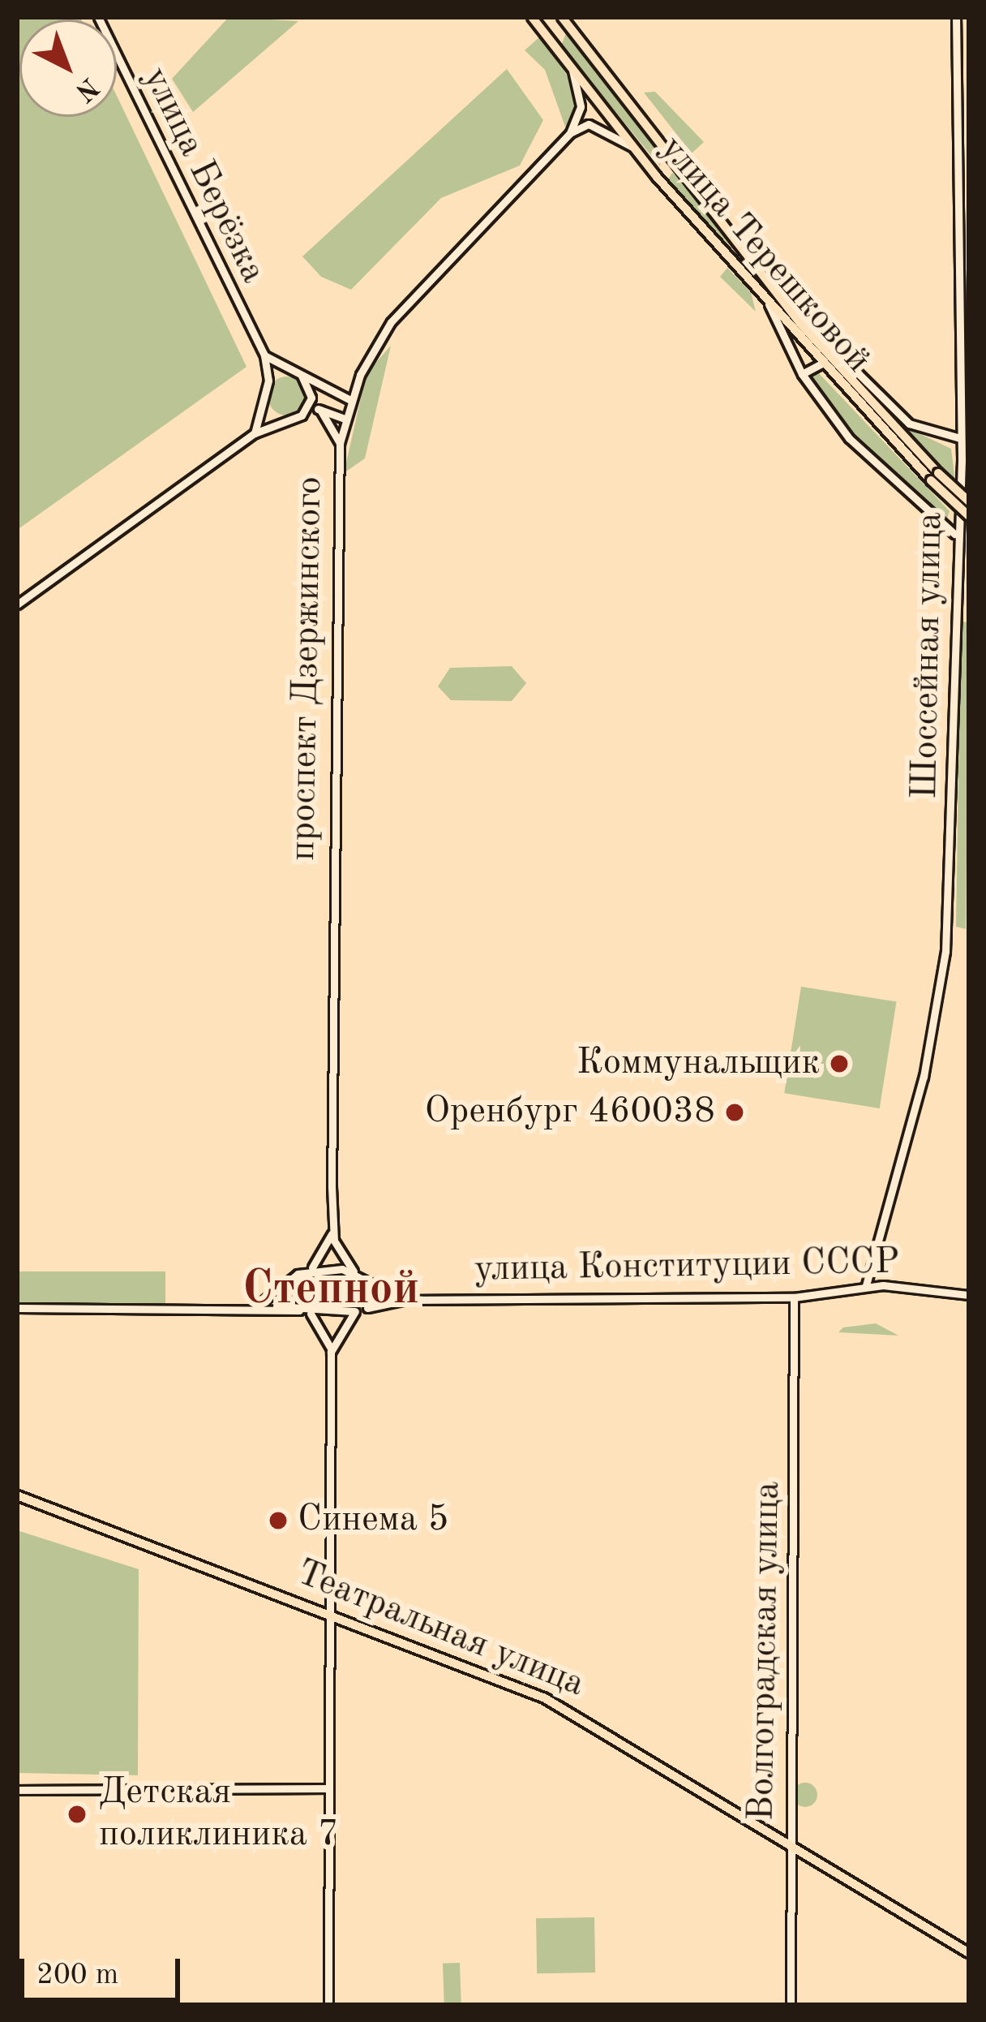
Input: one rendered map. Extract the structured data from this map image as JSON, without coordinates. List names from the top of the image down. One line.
{"streets":{"main road":["улица Берёзка","улица Терешковой","Шоссейная улица","проспект Дзержинского","улица Конституции СССР","Театральная улица","Волгоградская улица"]},"crossings":[["Шоссейная улица","улица Конституции СССР"],["проспект Дзержинского","улица Конституции СССР"],["улица Конституции СССР","Волгоградская улица"],["Театральная улица","Волгоградская улица"]],"districts":["Степной"],"places":["Коммунальщик","Оренбург 460038","Синема 5","Детская поликлиника 7"],"scale_bar":"200 m","north":"bottom right"}
